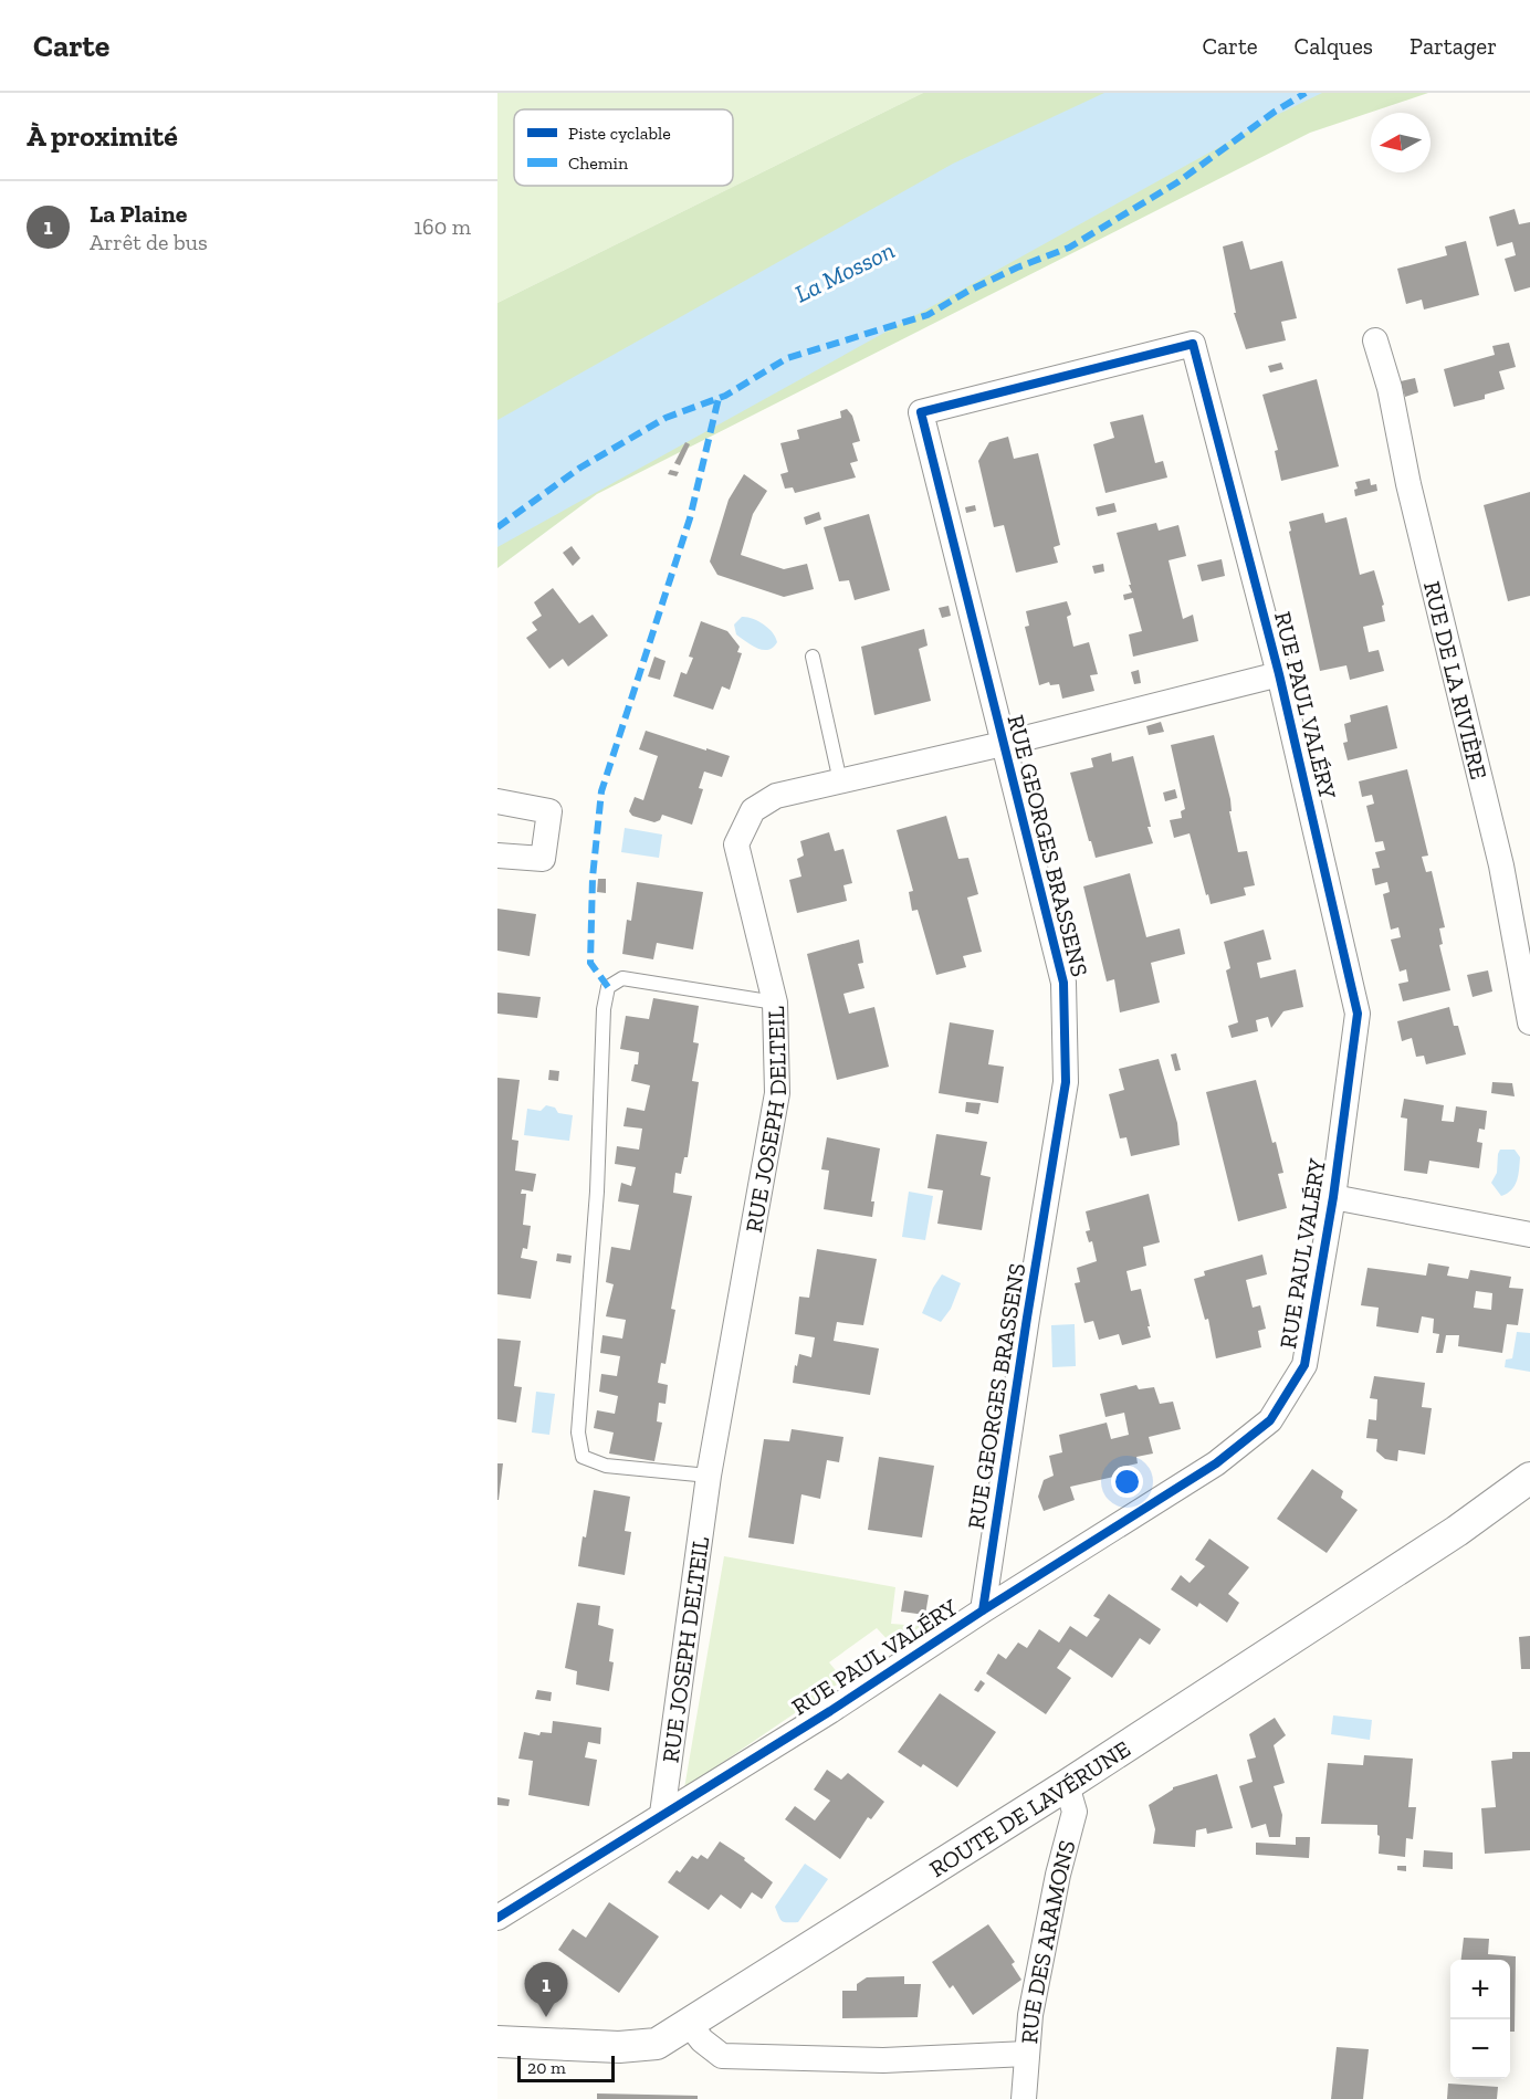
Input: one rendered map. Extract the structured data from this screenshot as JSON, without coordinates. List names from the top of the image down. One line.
{"streets":{"street":["RUE DE LA RIVIÈRE","RUE PAUL VALÉRY","RUE GEORGES BRASSENS","RUE JOSEPH DELTEIL","ROUTE DE LAVÉRUNE","RUE DES ARAMONS"]},"crossings":[["RUE PAUL VALÉRY","RUE GEORGES BRASSENS"],["RUE PAUL VALÉRY","RUE JOSEPH DELTEIL"],["RUE GEORGES BRASSENS","RUE JOSEPH DELTEIL"],["ROUTE DE LAVÉRUNE","RUE DES ARAMONS"]],"water":["La Mosson"],"legend":["Piste cyclable","Chemin"],"scale_bar":"20 m","north":"left","page":{"header":"Carte","nav":["Carte","Calques","Partager"],"heading":"À proximité","list":[{"mark":"1","name":"La Plaine","note":"Arrêt de bus","value":"160 m"}],"map_buttons":["+","−"],"pins":"1","scale":"20 m"}}
